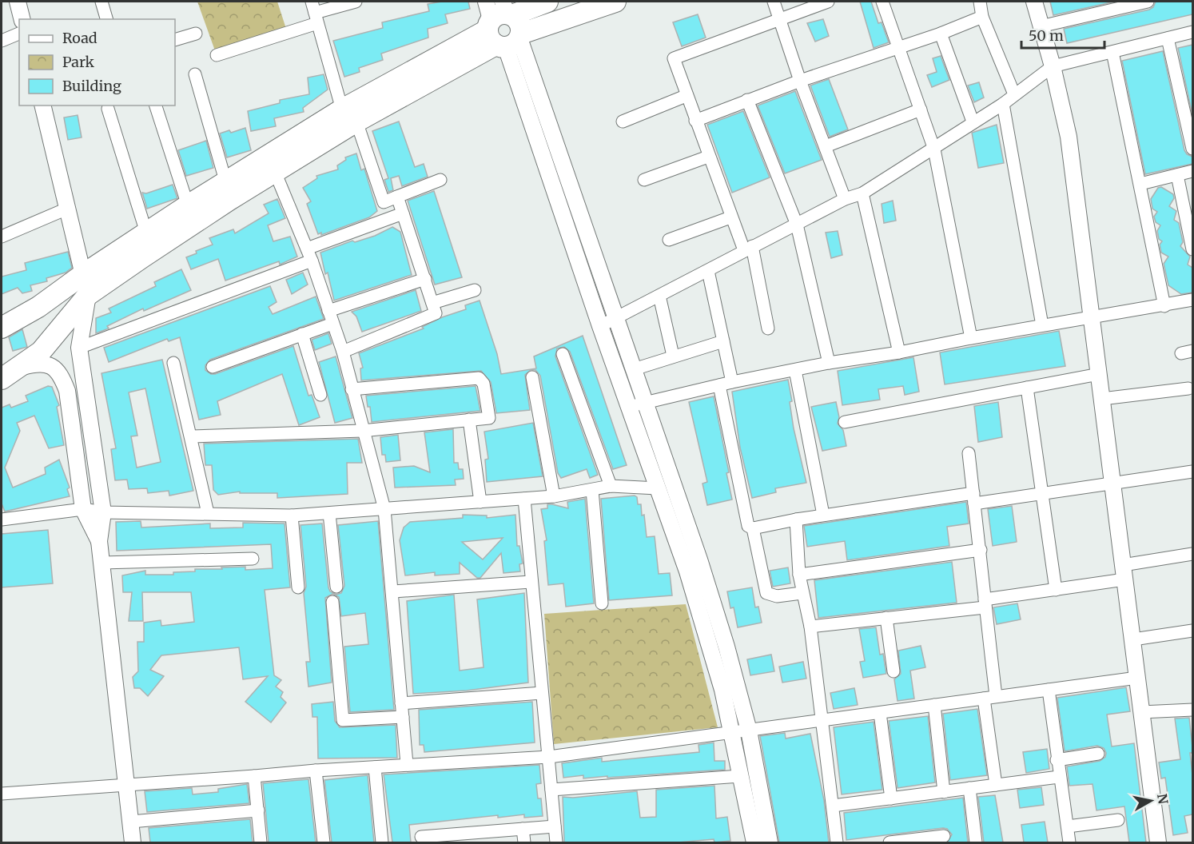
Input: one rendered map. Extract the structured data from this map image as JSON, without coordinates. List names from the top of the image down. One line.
{"legend":["Road","Park","Building"],"scale_bar":"50 m","north":"right"}
